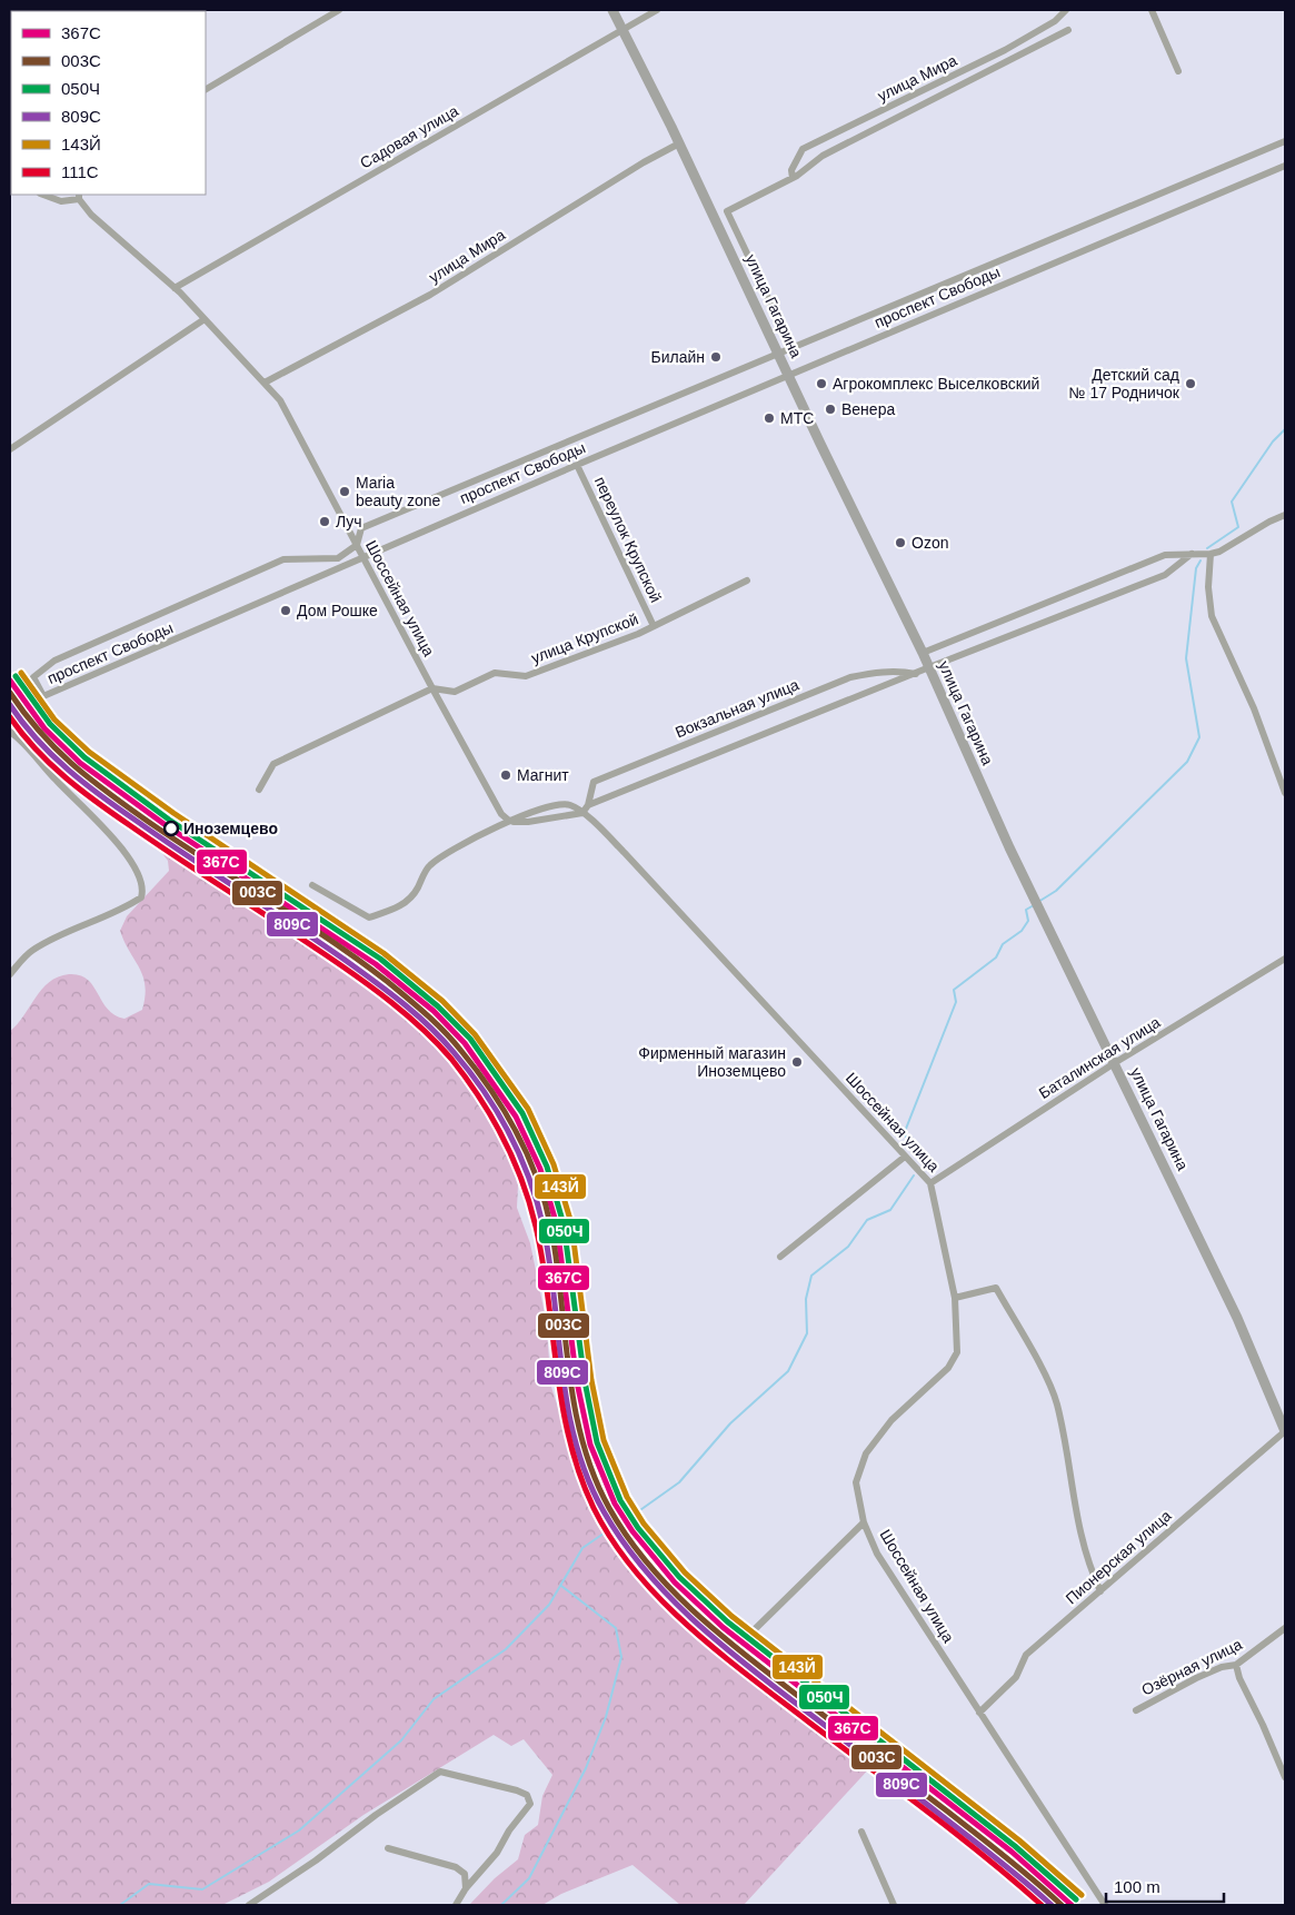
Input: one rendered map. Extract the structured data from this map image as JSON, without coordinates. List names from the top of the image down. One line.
{"streets":{"main road":["улица Гагарина"],"street":["улица Мира","Садовая улица","проспект Свободы","переулок Крупской","Шоссейная улица","улица Крупской","Вокзальная улица","Баталинская улица","Пионерская улица","Озёрная улица"]},"crossings":[["улица Мира","проспект Свободы"],["улица Мира","улица Гагарина"],["улица Мира","Шоссейная улица"],["Садовая улица","улица Гагарина"],["Садовая улица","Шоссейная улица"],["проспект Свободы","улица Гагарина"],["проспект Свободы","переулок Крупской"],["проспект Свободы","Шоссейная улица"],["улица Гагарина","Баталинская улица"],["улица Гагарина","Пионерская улица"],["переулок Крупской","улица Крупской"],["Шоссейная улица","улица Крупской"],["Шоссейная улица","Вокзальная улица"],["Шоссейная улица","Баталинская улица"],["Шоссейная улица","Пионерская улица"]],"places":["Билайн","Агрокомплекс Выселковский","Детский сад № 17 Родничок","Венера","МТС","Maria beauty zone","Луч","Ozon","Дом Рошке","Магнит","Иноземцево","Фирменный магазин Иноземцево"],"lines":["transit line 143Й","transit line 050Ч","transit line 367С","transit line 003С","transit line 809С","transit line 111С"],"legend":["367С","003С","050Ч","809С","143Й","111С"],"scale_bar":"100 m"}
